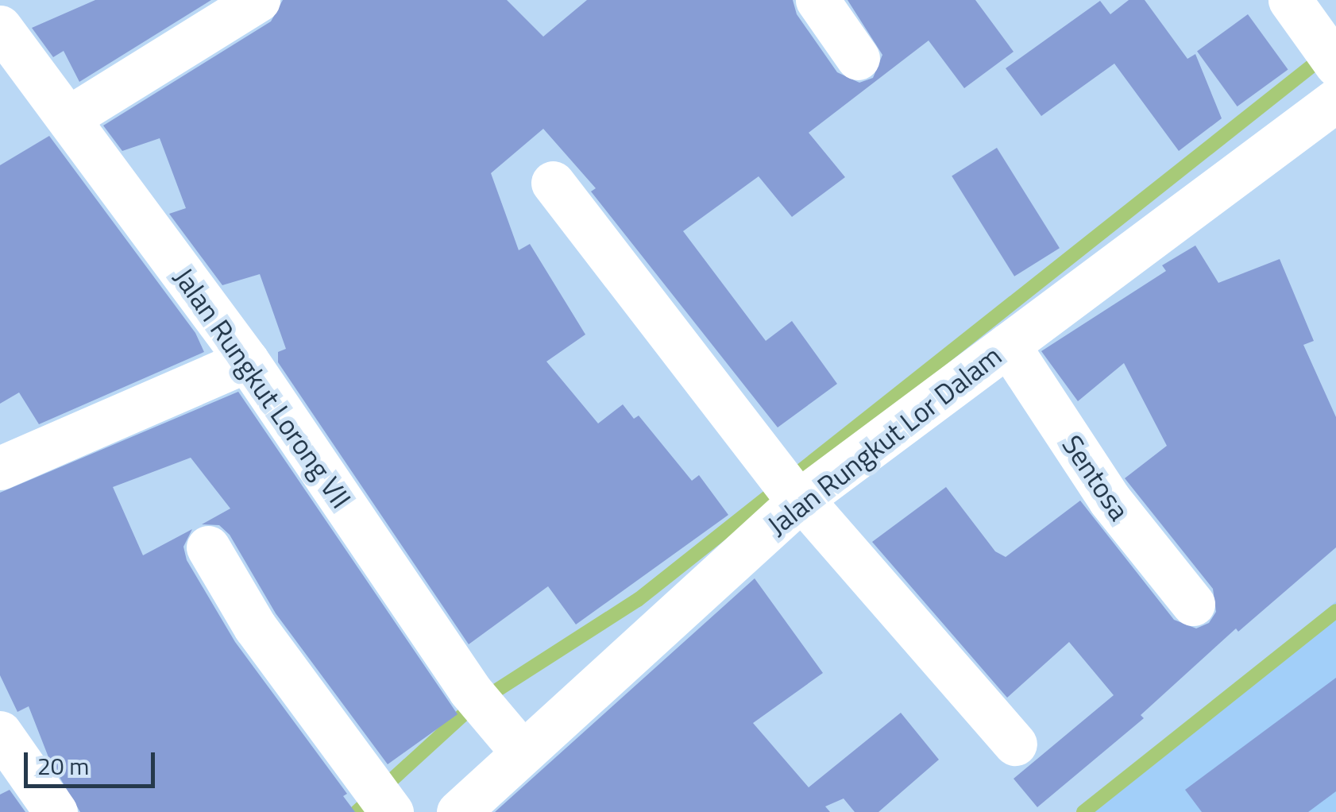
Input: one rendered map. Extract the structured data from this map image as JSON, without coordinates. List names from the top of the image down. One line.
{"streets":{"street":["Jalan Rungkut Lorong VII","Jalan Rungkut Lor Dalam","Sentosa"]},"crossings":[["Jalan Rungkut Lorong VII","Jalan Rungkut Lor Dalam"],["Jalan Rungkut Lor Dalam","Sentosa"]],"scale_bar":"20 m"}
